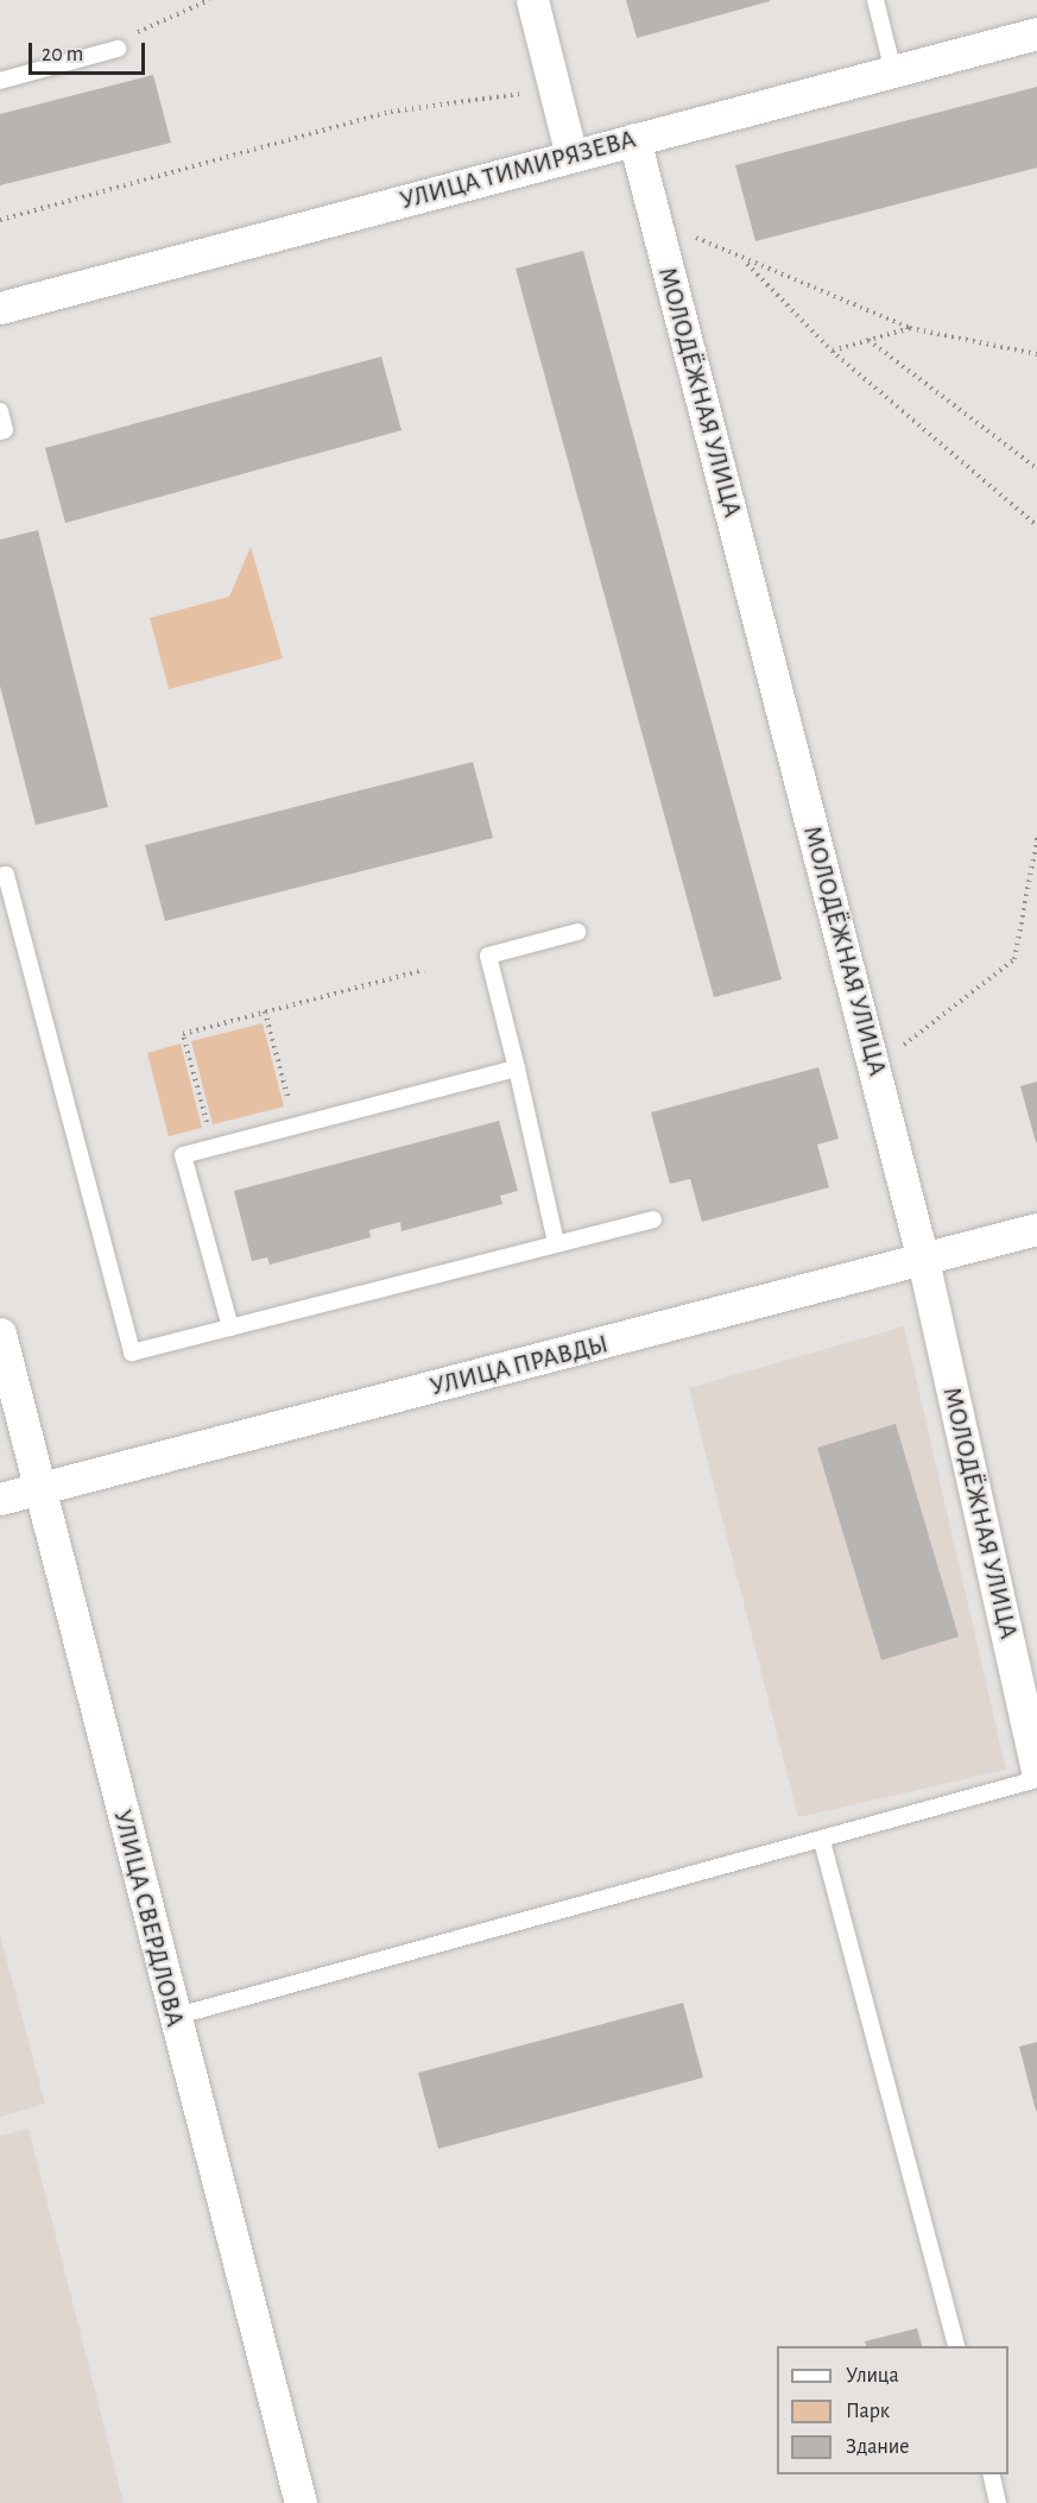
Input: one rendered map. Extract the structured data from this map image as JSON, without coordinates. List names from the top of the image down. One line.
{"streets":{"street":["УЛИЦА ТИМИРЯЗЕВА","МОЛОДЁЖНАЯ УЛИЦА","УЛИЦА ПРАВДЫ","УЛИЦА СВЕРДЛОВА"]},"crossings":[["УЛИЦА ТИМИРЯЗЕВА","МОЛОДЁЖНАЯ УЛИЦА"],["МОЛОДЁЖНАЯ УЛИЦА","УЛИЦА ПРАВДЫ"],["УЛИЦА ПРАВДЫ","УЛИЦА СВЕРДЛОВА"]],"legend":["Улица","Парк","Здание"],"scale_bar":"20 m"}
